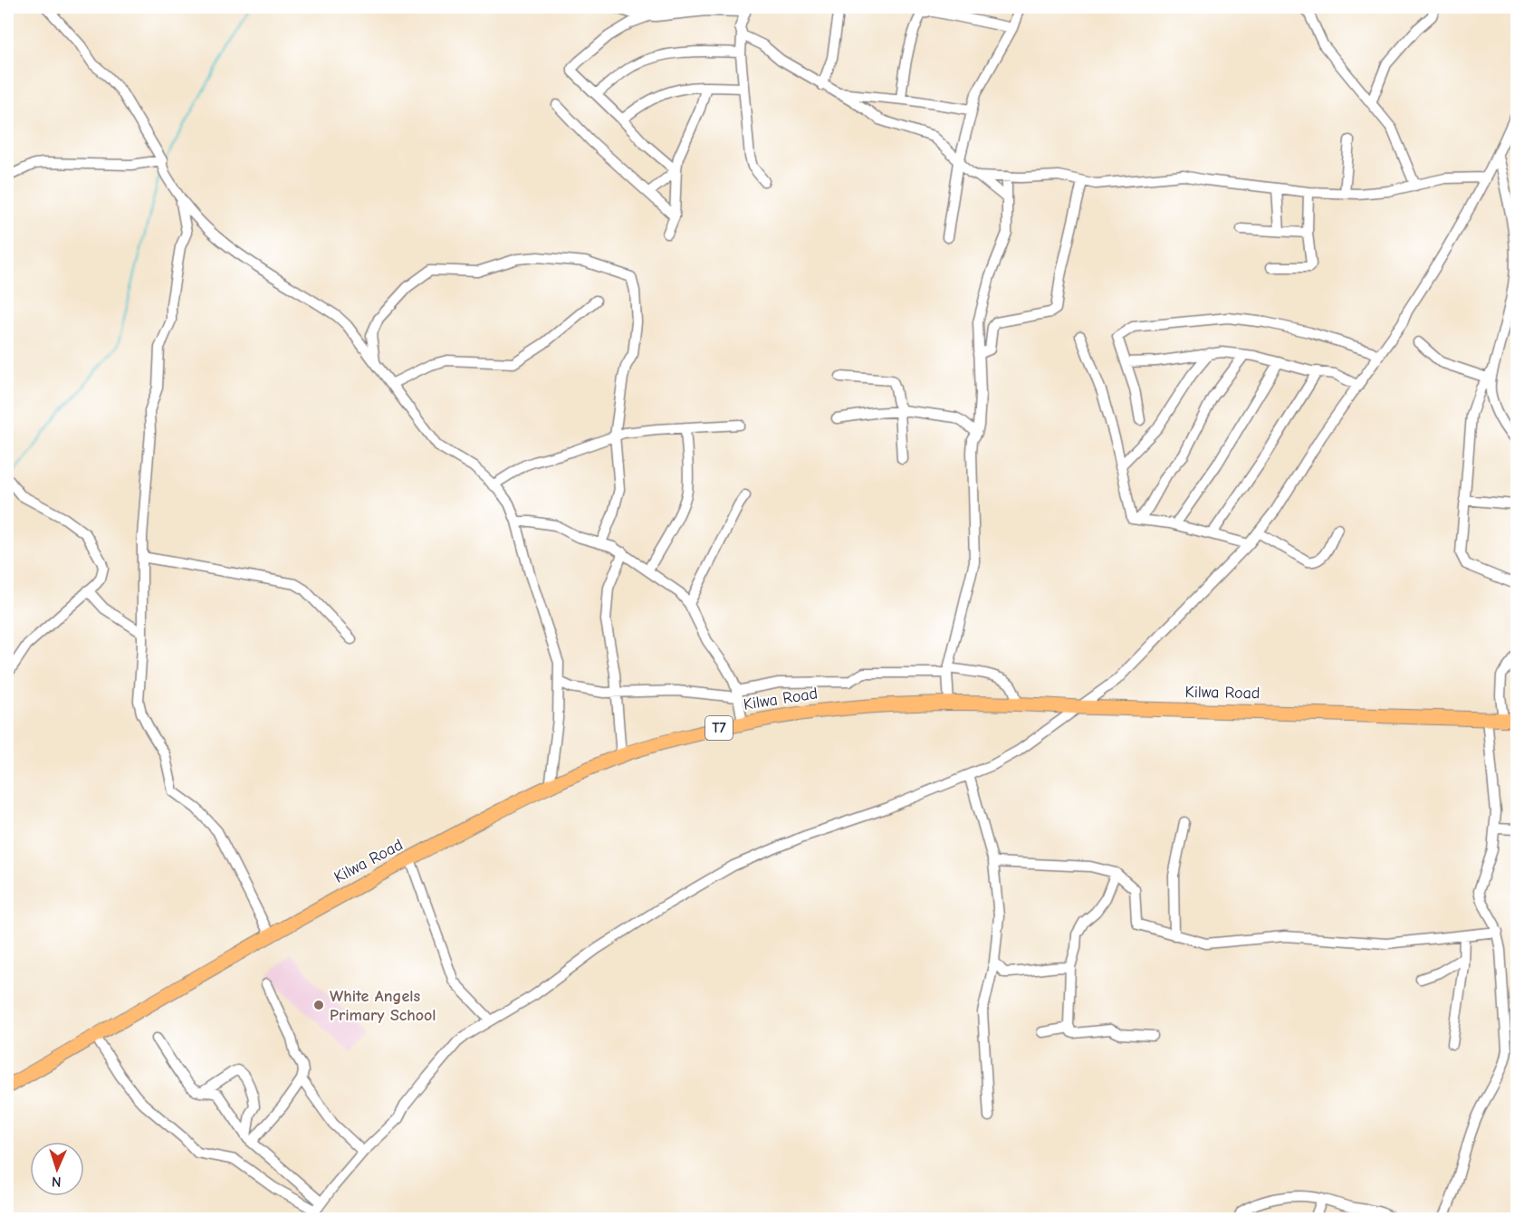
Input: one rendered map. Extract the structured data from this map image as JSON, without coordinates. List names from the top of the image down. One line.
{"streets":{"highway":["Kilwa Road","T7"]},"places":["White Angels Primary School"],"north":"bottom"}
